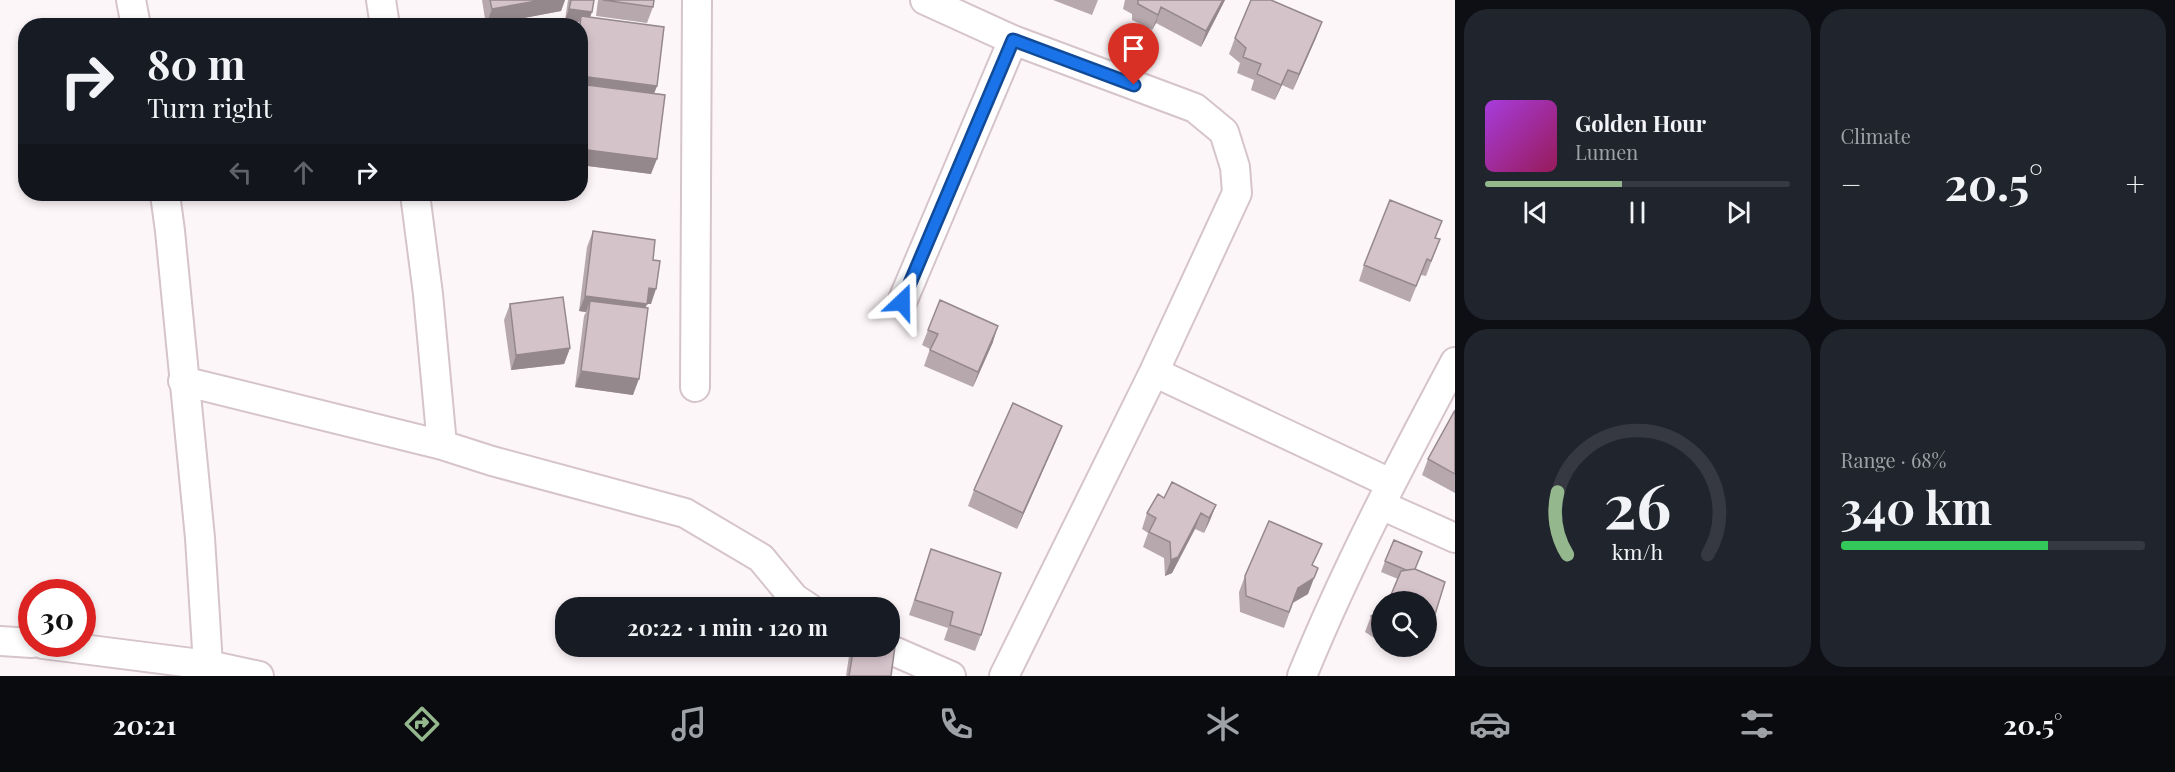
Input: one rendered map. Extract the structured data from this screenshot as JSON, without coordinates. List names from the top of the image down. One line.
{"page":{"tile":["Climate",["Range · 68%","340 km"]],"turn":["80 m","Turn right"],"song":["Golden Hour","Lumen"],"heat":["−","20.5°","+"],"limit":"30","trip":"20:22 · 1 min · 120 m","tabs":["20:21","20.5°"],"gauge":["26","km/h"]}}
